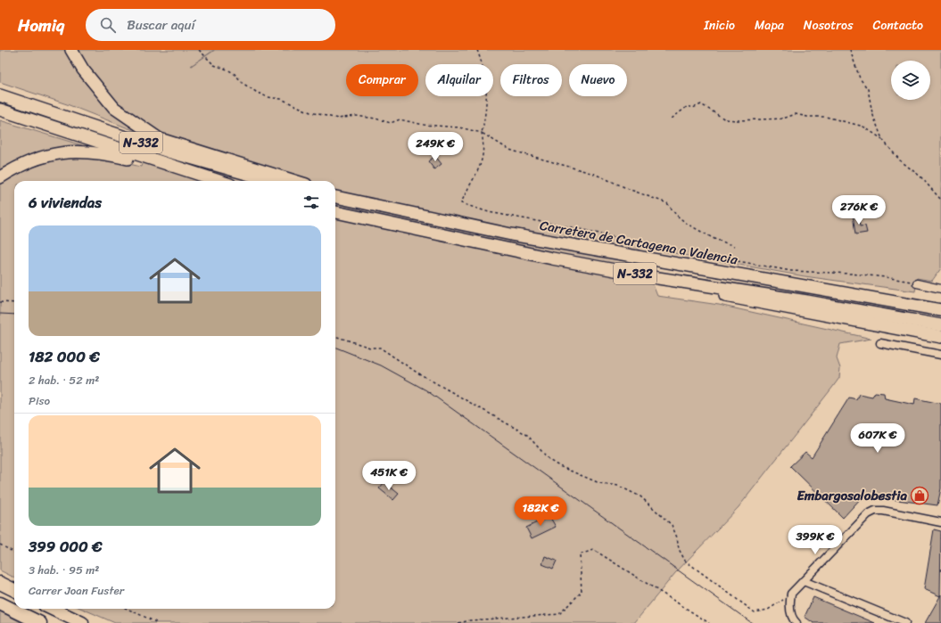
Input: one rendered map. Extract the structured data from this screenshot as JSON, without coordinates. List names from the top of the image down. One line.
{"streets":{"highway":["N-332","Carretera de Cartagena a Valencia"]},"places":{"shop":["Embargosalobestia"]},"page":{"header":"Homiq","search":"Buscar aquí","nav":["Inicio","Mapa","Nosotros","Contacto"],"chip":["Comprar","Alquilar","Filtros","Nuevo"],"price":["249K €","276K €","607K €","451K €","182K €","399K €"],"heading":"6 viviendas","list":[{"name":"182 000 €","note":"2 hab. · 52 m² · Piso"},{"name":"399 000 €","note":"3 hab. · 95 m² · Carrer Joan Fuster"}]}}
